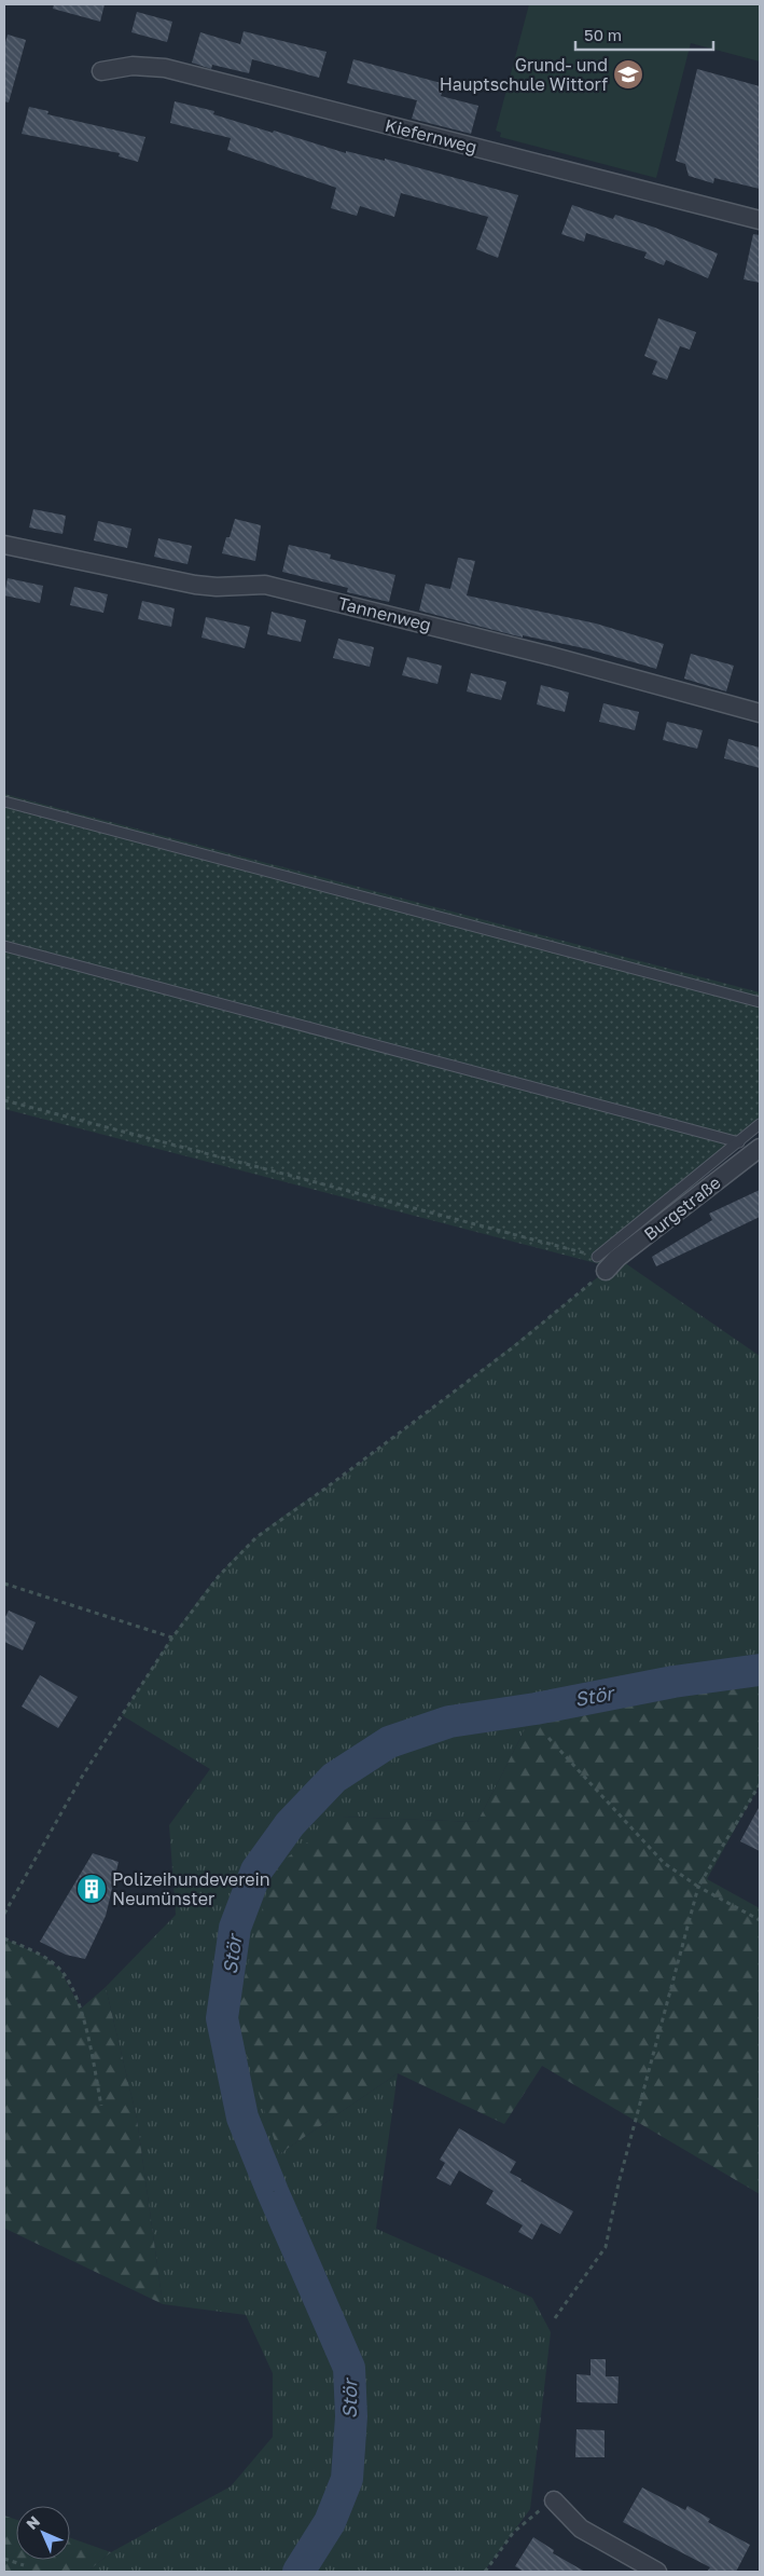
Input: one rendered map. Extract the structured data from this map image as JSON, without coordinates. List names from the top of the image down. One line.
{"streets":{"street":["Kiefernweg","Tannenweg","Burgstraße"]},"water":["Stör"],"places":{"school or university":["Grund- und Hauptschule Wittorf"],"building":["Polizeihundeverein Neumünster"]},"scale_bar":"50 m","north":"top left"}
